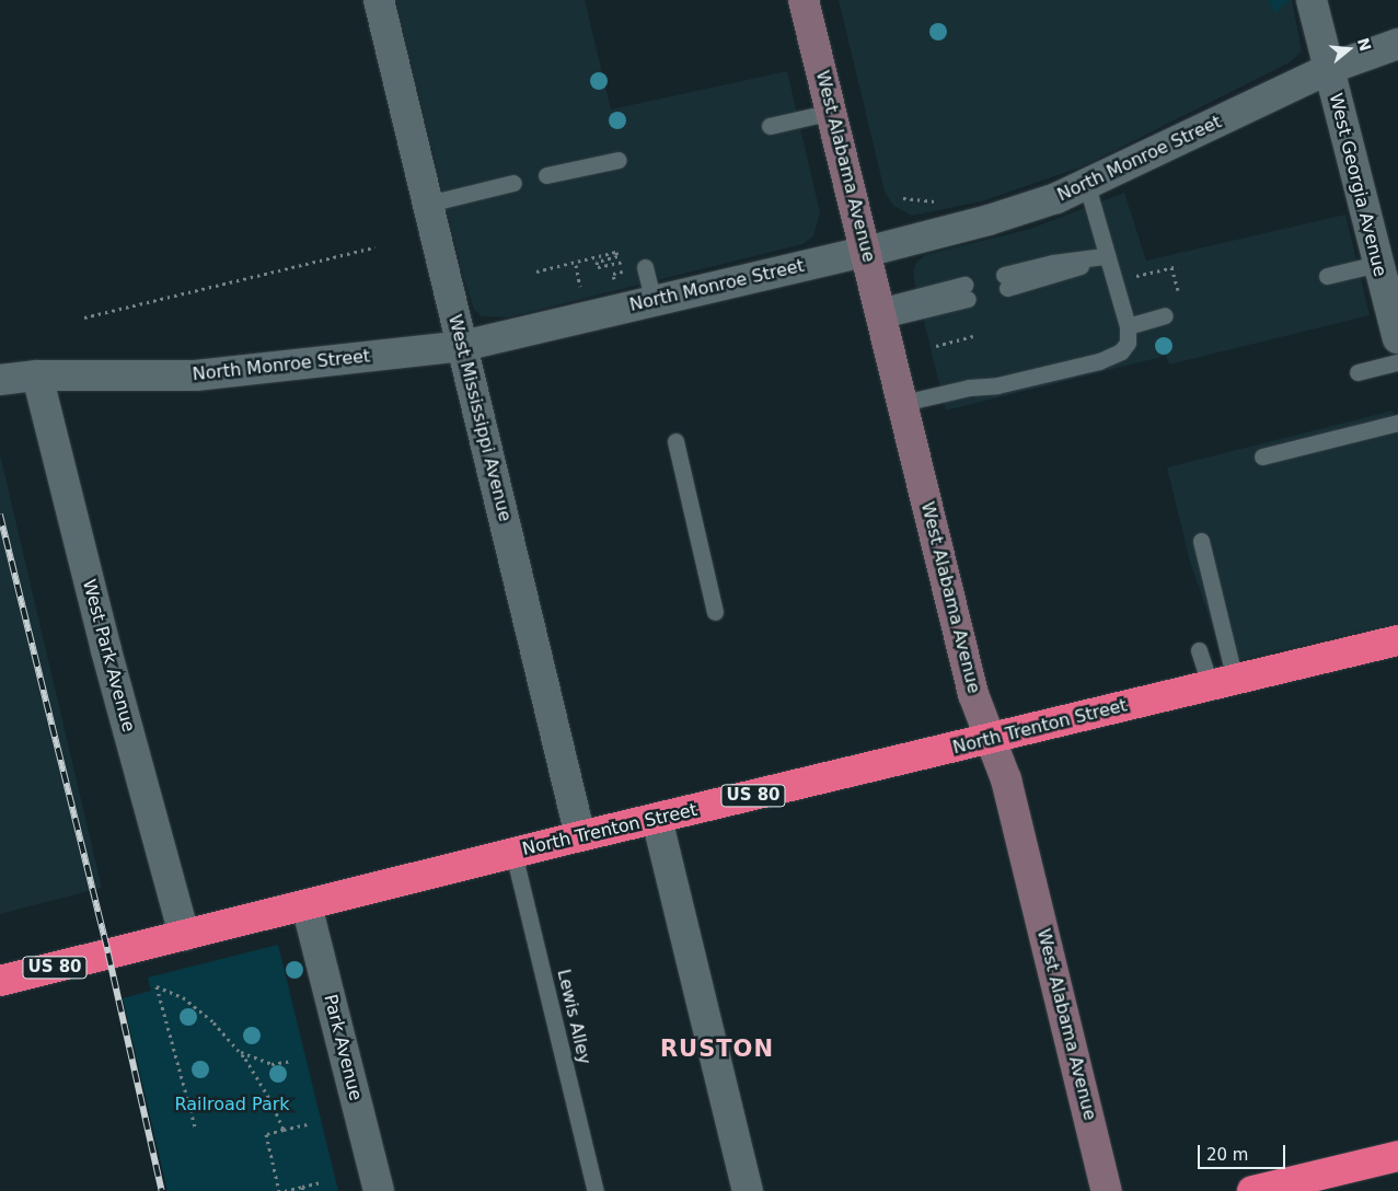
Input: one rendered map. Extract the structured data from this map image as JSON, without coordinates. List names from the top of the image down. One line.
{"streets":{"highway":["North Trenton Street","US 80"],"main road":["West Alabama Avenue"],"street":["North Monroe Street","West Georgia Avenue","West Mississippi Avenue","West Park Avenue","Park Avenue"],"lane":["Lewis Alley"]},"crossings":[["North Monroe Street","West Alabama Avenue"],["North Monroe Street","West Georgia Avenue"],["North Monroe Street","West Mississippi Avenue"],["North Monroe Street","West Park Avenue"],["West Alabama Avenue","North Trenton Street"],["West Mississippi Avenue","North Trenton Street"],["West Park Avenue","North Trenton Street"],["North Trenton Street","Lewis Alley"],["North Trenton Street","Park Avenue"]],"districts":["RUSTON"],"parks":["Railroad Park"],"scale_bar":"20 m","north":"right"}
